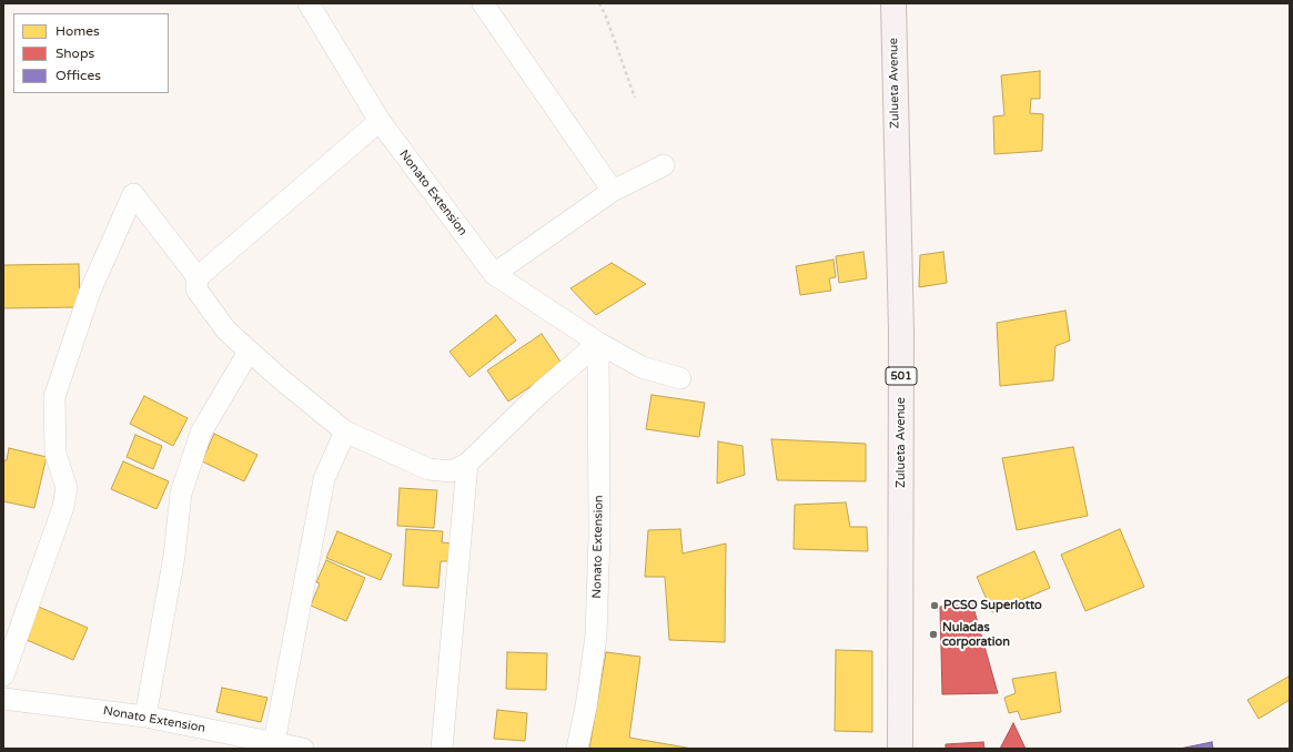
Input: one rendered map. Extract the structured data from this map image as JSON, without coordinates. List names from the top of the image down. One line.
{"streets":{"main road":["Zulueta Avenue","501"],"street":["Nonato Extension"]},"places":["PCSO Superlotto","Nuladas corporation"],"legend":["Homes","Shops","Offices"]}
